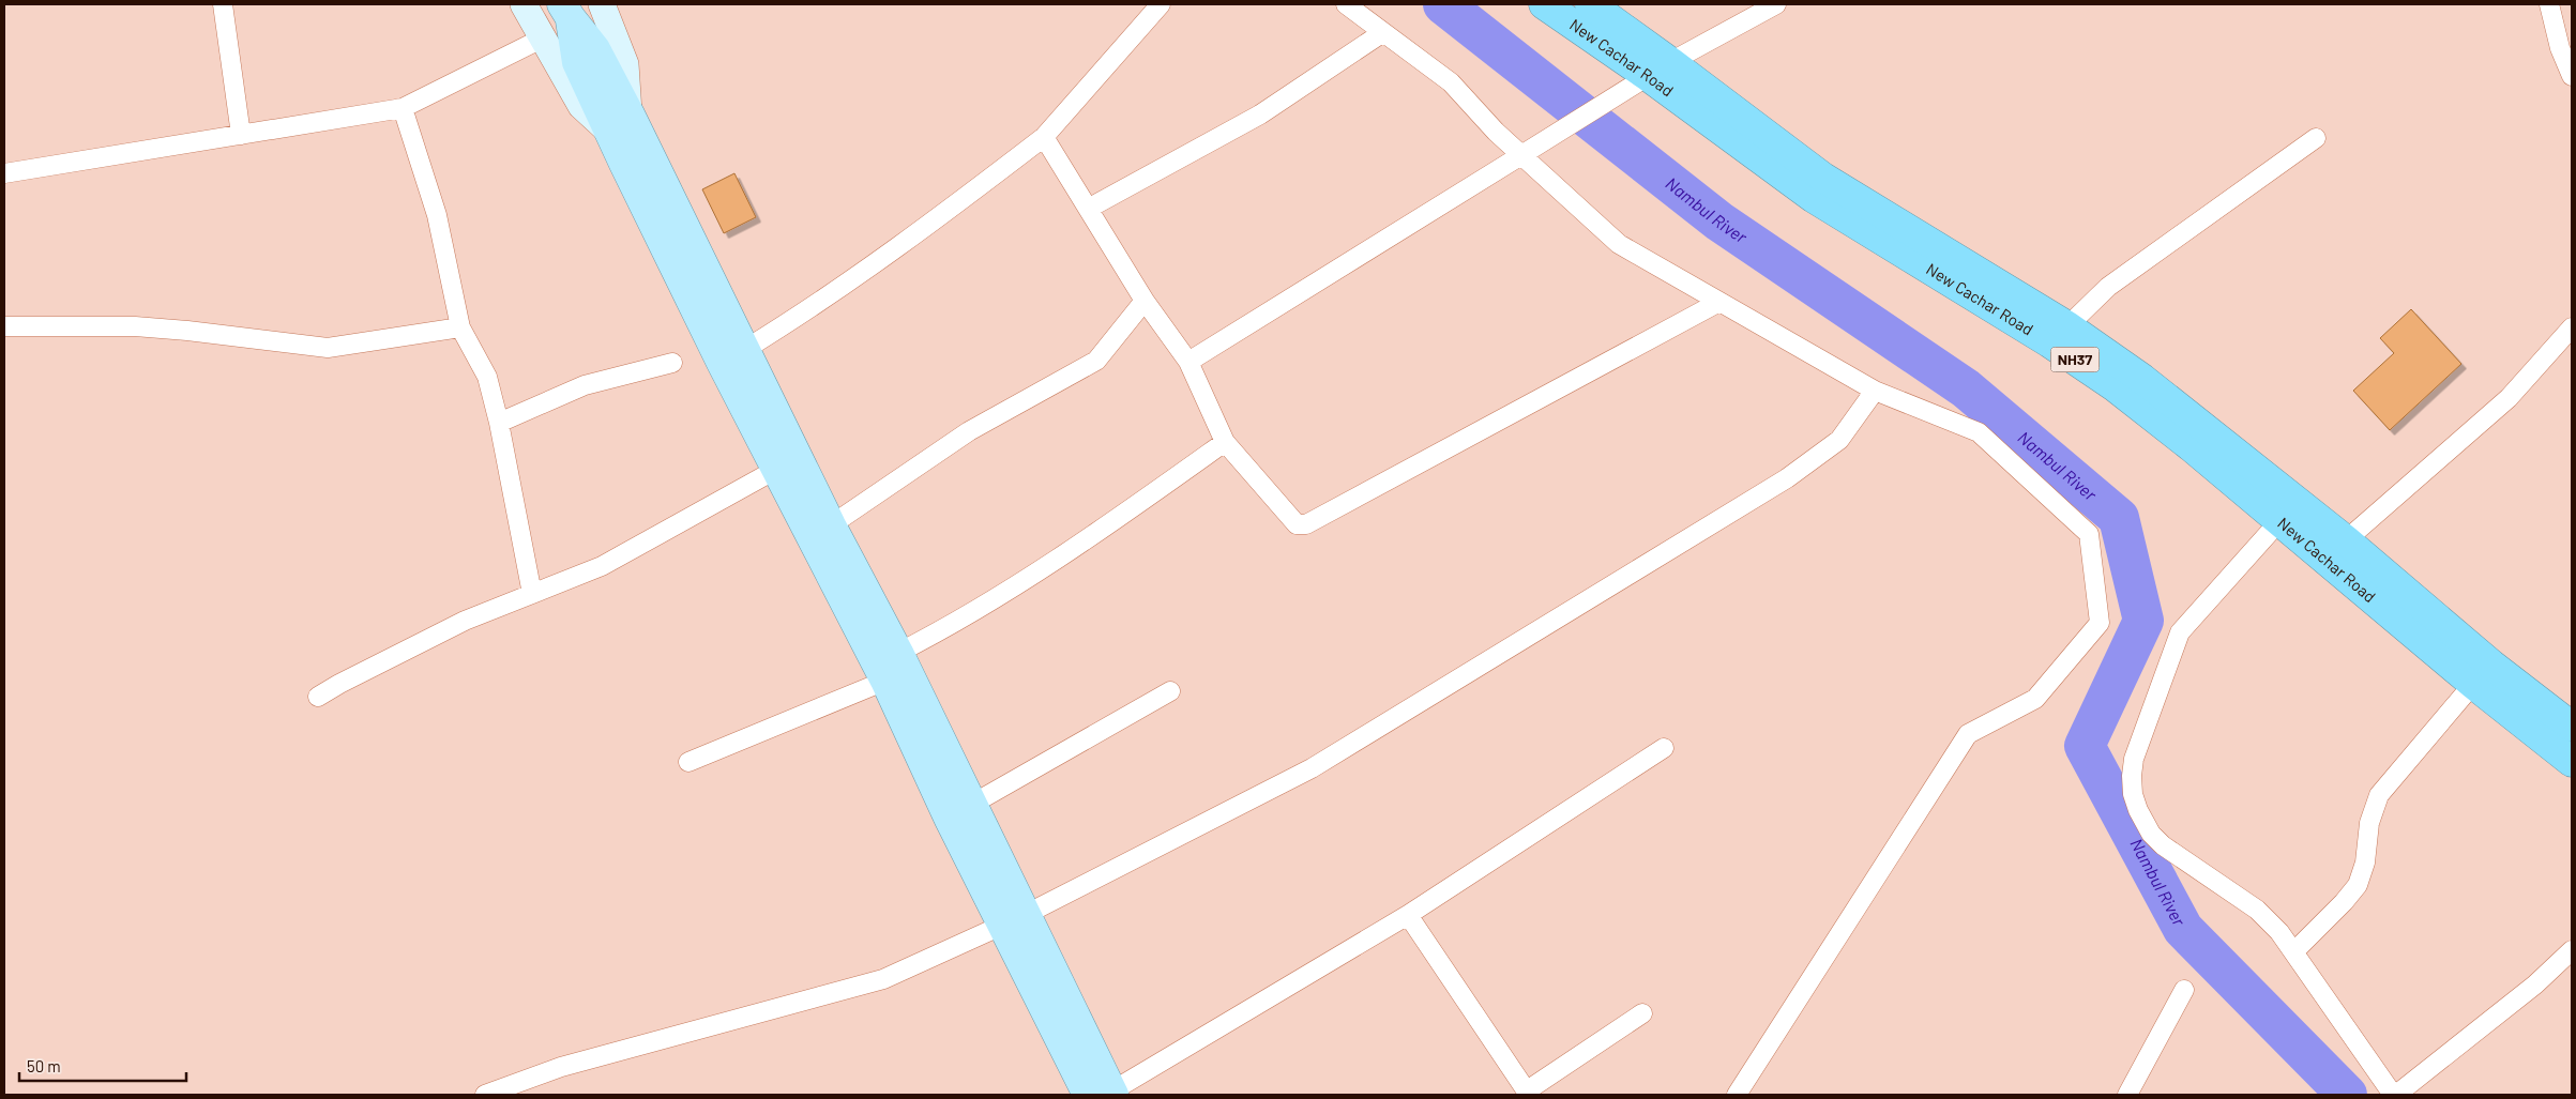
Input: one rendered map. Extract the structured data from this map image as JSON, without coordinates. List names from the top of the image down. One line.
{"streets":{"highway":["New Cachar Road","NH37"]},"water":["Nambul River"],"scale_bar":"50 m"}
